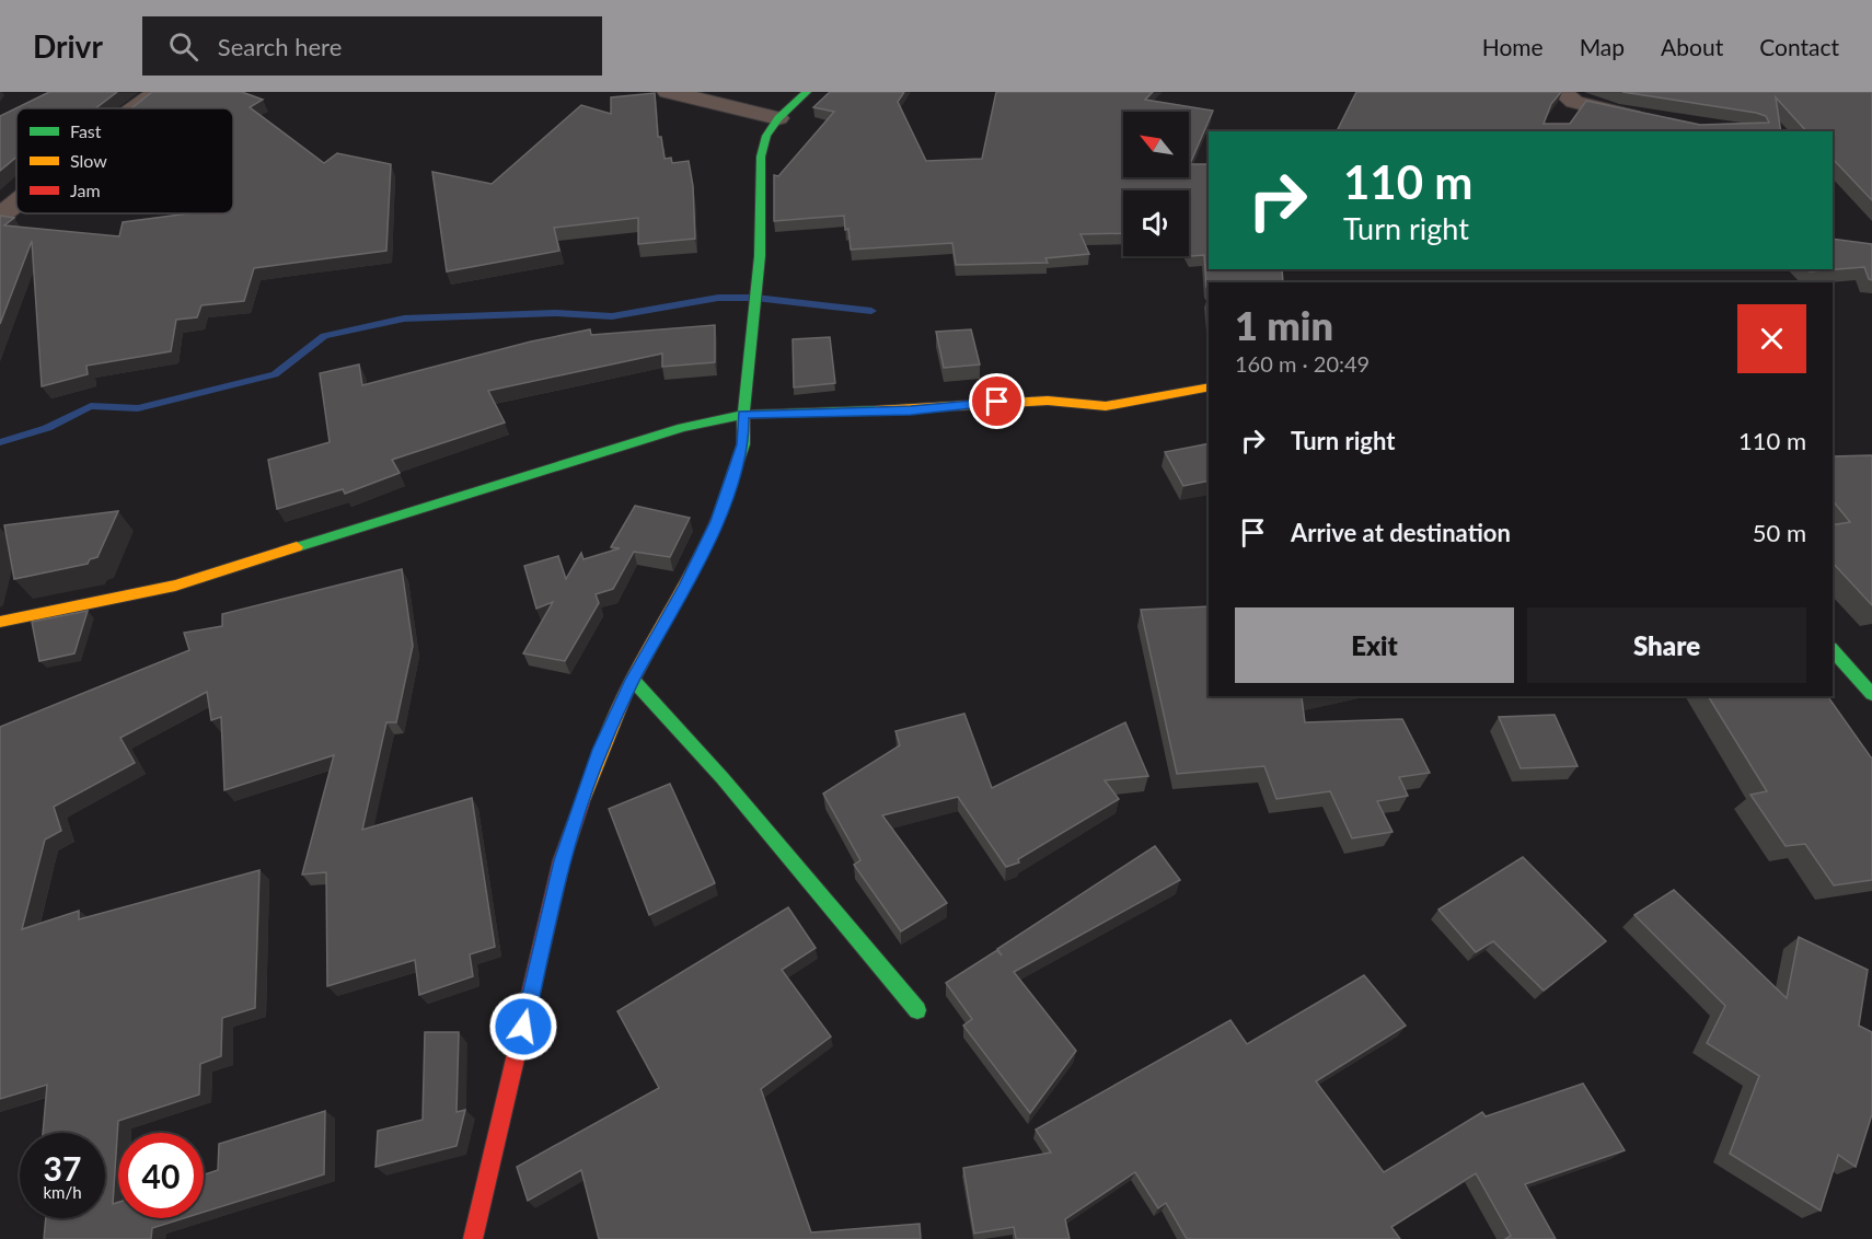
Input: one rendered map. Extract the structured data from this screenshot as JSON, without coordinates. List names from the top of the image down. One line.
{"legend":["Fast","Slow","Jam"],"north":"top left","page":{"header":"Drivr","search":"Search here","nav":["Home","Map","About","Contact"],"turn":["110 m","Turn right"],"heading":["1 min","160 m · 20:49"],"list":[{"name":"Turn right","value":"110 m"},{"name":"Arrive at destination","value":"50 m"}],"buttons":["Exit","Share"],"speed":"37 km/h","limit":"40"}}
